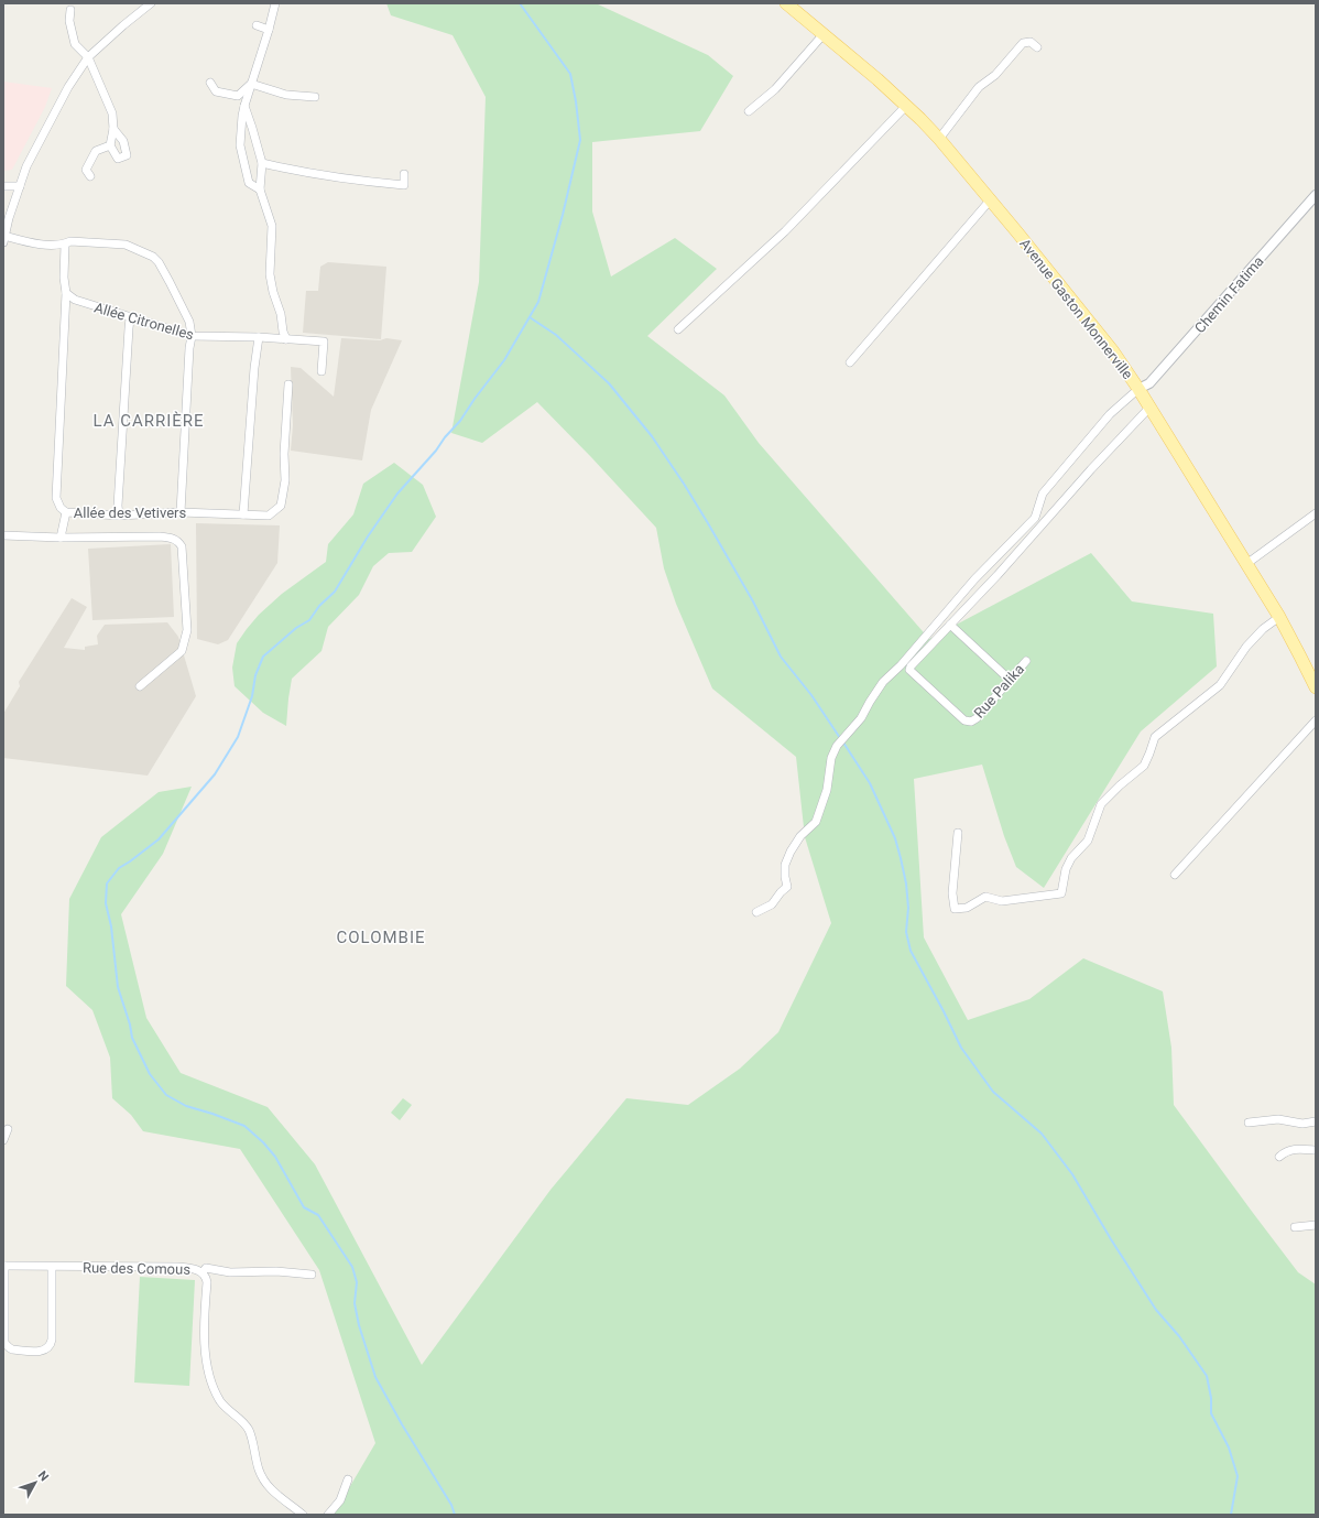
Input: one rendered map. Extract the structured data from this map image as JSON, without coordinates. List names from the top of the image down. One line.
{"streets":{"main road":["Avenue Gaston Monnerville"],"street":["Chemin Fatima","Allée Citronelles","Allée des Vetivers","Rue Palika","Rue des Comous"]},"crossings":[["Chemin Fatima","Avenue Gaston Monnerville"],["Allée Citronelles","Allée des Vetivers"]],"districts":["LA CARRIÈRE","COLOMBIE"],"north":"top right"}
